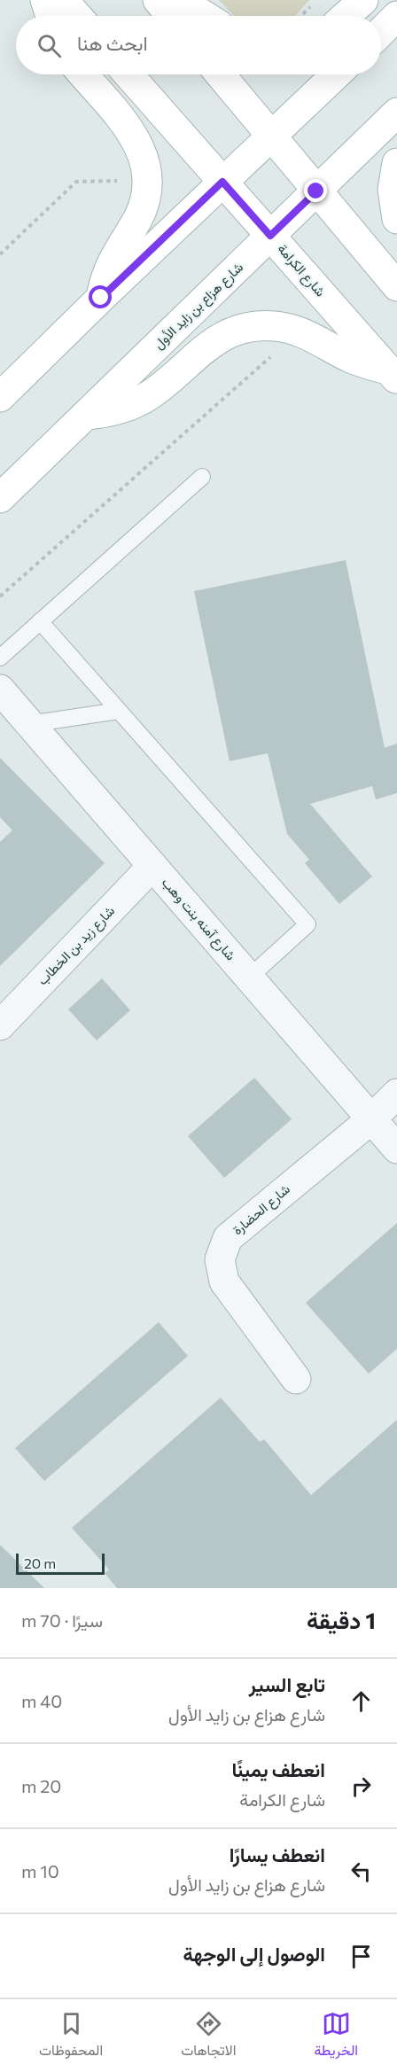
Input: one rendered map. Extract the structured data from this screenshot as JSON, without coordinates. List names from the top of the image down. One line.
{"streets":{"main road":["شارع الكرامة","شارع هزاع بن زايد الأول"],"street":["شارع آمنه بنت وهب","شارع زيد بن الخطاب","شارع الحضارة"]},"crossings":[["شارع الكرامة","شارع هزاع بن زايد الأول"],["شارع آمنه بنت وهب","شارع زيد بن الخطاب"],["شارع آمنه بنت وهب","شارع الحضارة"]],"scale_bar":"20 m","page":{"search":"ابحث هنا","scale":"20 m","heading":["1 دقيقة","سيرًا · 70 m"],"list":[["تابع السير","شارع هزاع بن زايد الأول","40 m"],["انعطف يمينًا","شارع الكرامة","20 m"],["انعطف يسارًا","شارع هزاع بن زايد الأول","10 m"],"الوصول إلى الوجهة"],"nav":["الخريطة","الاتجاهات","المحفوظات"]}}
